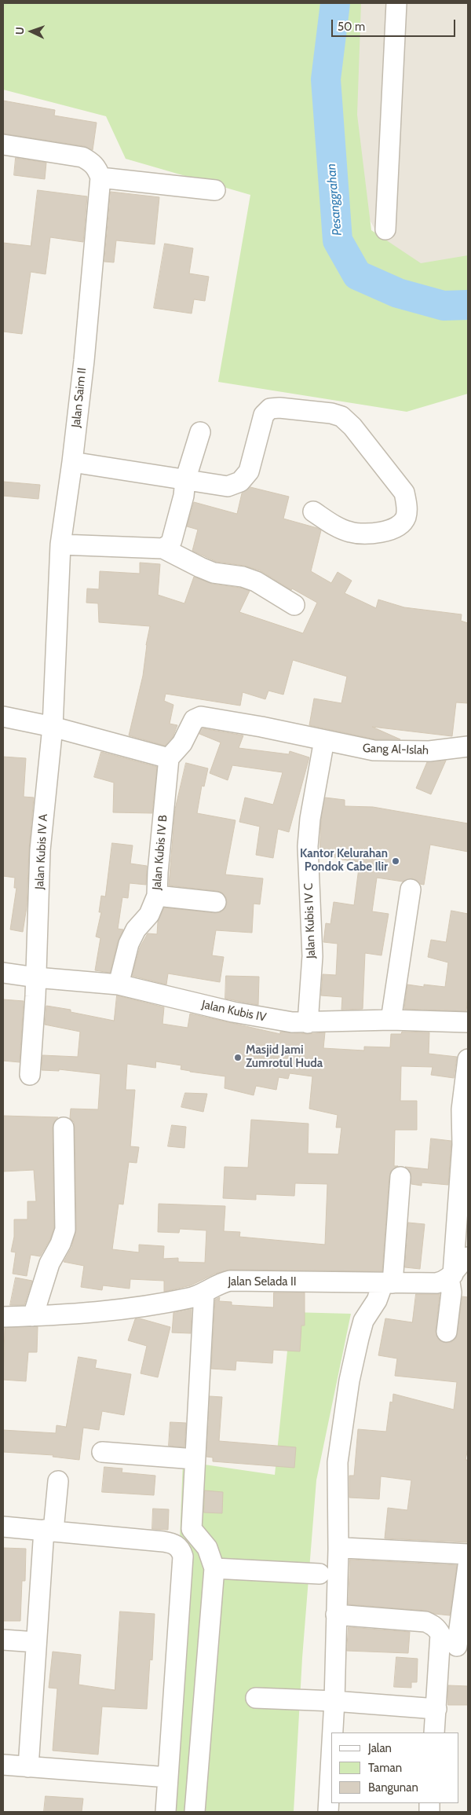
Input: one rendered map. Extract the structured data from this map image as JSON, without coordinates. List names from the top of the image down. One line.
{"streets":{"street":["Jalan Saim II","Gang Al-Islah","Jalan Kubis IV A","Jalan Kubis IV B","Jalan Kubis IV C","Jalan Kubis IV","Jalan Selada II"]},"crossings":[["Jalan Saim II","Jalan Kubis IV A"],["Gang Al-Islah","Jalan Kubis IV B"],["Gang Al-Islah","Jalan Kubis IV C"],["Jalan Kubis IV A","Jalan Kubis IV"],["Jalan Kubis IV B","Jalan Kubis IV"],["Jalan Kubis IV C","Jalan Kubis IV"]],"water":["Pesanggrahan"],"places":["Kantor Kelurahan Pondok Cabe Ilir","Masjid Jami Zumrotul Huda"],"legend":["Jalan","Taman","Bangunan"],"scale_bar":"50 m","north":"left"}
